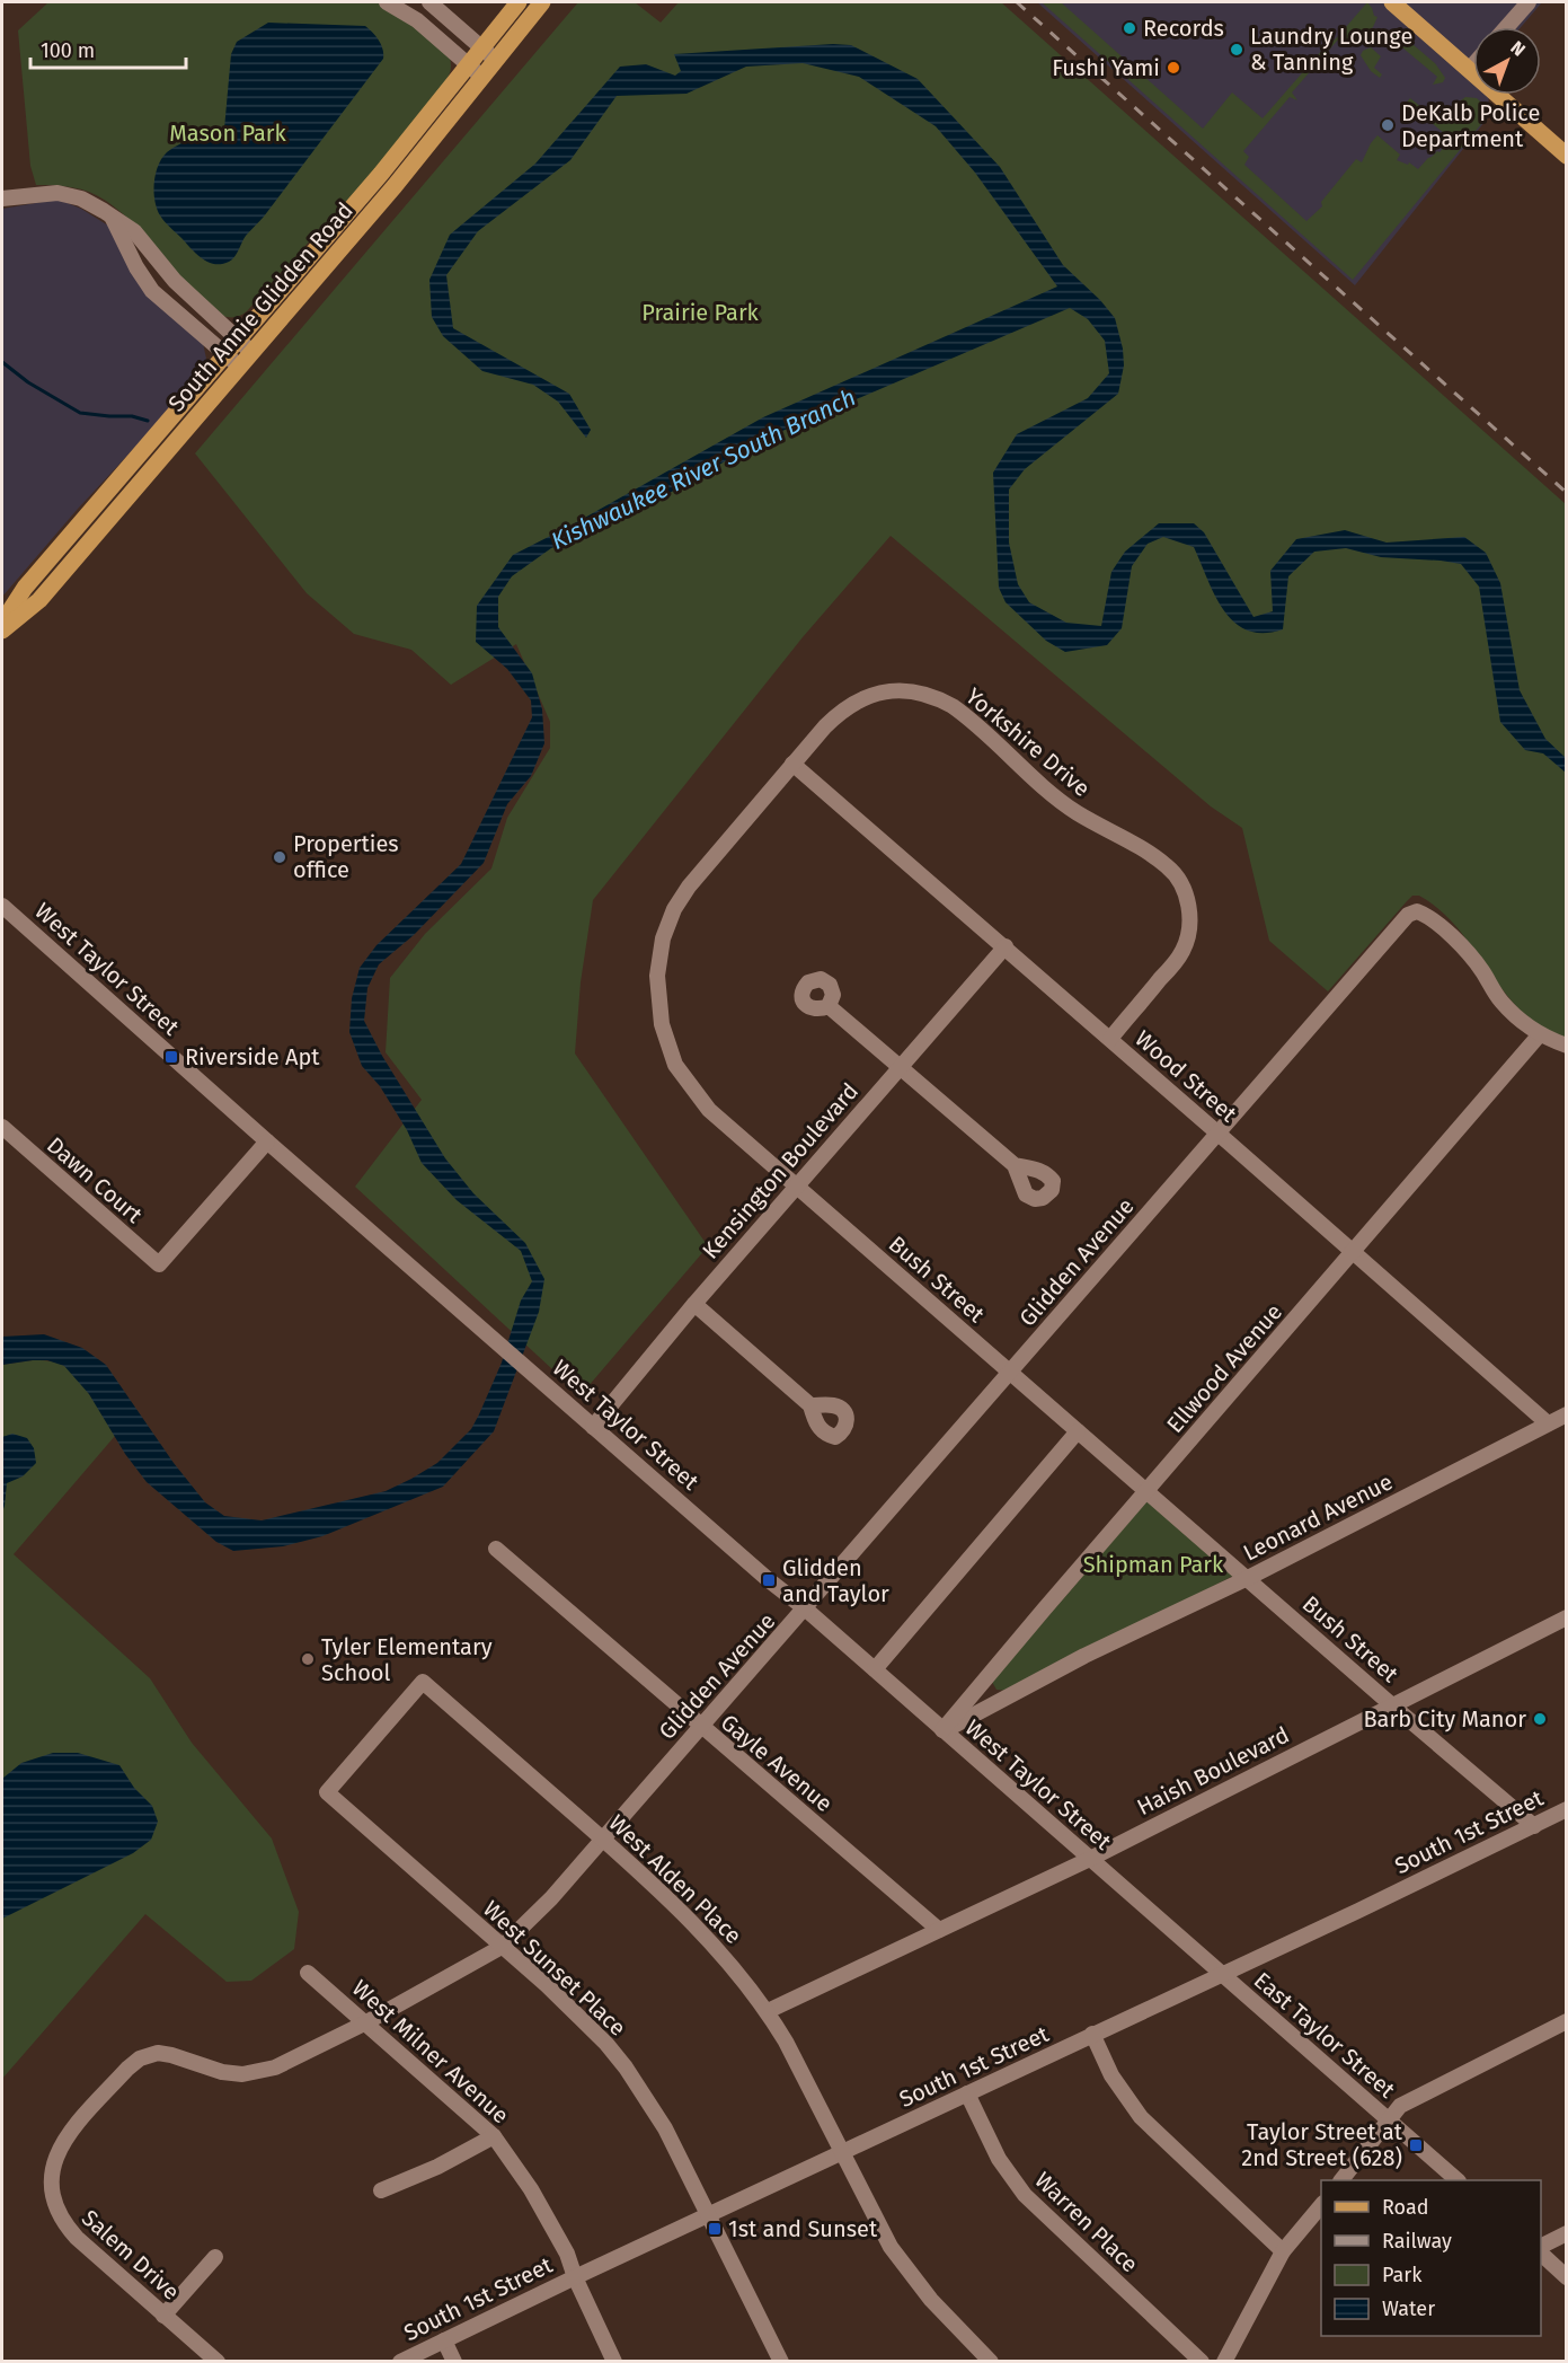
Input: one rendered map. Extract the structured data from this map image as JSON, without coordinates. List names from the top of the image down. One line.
{"streets":{"main road":["South Annie Glidden Road"],"street":["Yorkshire Drive","West Taylor Street","Wood Street","Kensington Boulevard","Dawn Court","Glidden Avenue","Bush Street","Ellwood Avenue","Leonard Avenue","Gayle Avenue","Haish Boulevard","South 1st Street","West Alden Place","West Sunset Place","East Taylor Street","West Milner Avenue","Warren Place","Salem Drive"]},"crossings":[["Yorkshire Drive","Wood Street"],["Yorkshire Drive","Bush Street"],["West Taylor Street","Kensington Boulevard"],["West Taylor Street","Dawn Court"],["West Taylor Street","Glidden Avenue"],["West Taylor Street","Ellwood Avenue"],["West Taylor Street","Leonard Avenue"],["West Taylor Street","Haish Boulevard"],["West Taylor Street","South 1st Street"],["West Taylor Street","East Taylor Street"],["Wood Street","Kensington Boulevard"],["Wood Street","Glidden Avenue"],["Wood Street","Bush Street"],["Wood Street","Ellwood Avenue"],["Wood Street","Leonard Avenue"],["Kensington Boulevard","Bush Street"],["Glidden Avenue","Bush Street"],["Glidden Avenue","Ellwood Avenue"],["Glidden Avenue","Gayle Avenue"],["Glidden Avenue","West Alden Place"],["Glidden Avenue","West Sunset Place"],["Glidden Avenue","West Milner Avenue"],["Glidden Avenue","Salem Drive"],["Bush Street","Ellwood Avenue"],["Bush Street","Leonard Avenue"],["Bush Street","Haish Boulevard"],["Bush Street","South 1st Street"],["Ellwood Avenue","Leonard Avenue"],["Gayle Avenue","Haish Boulevard"],["Haish Boulevard","West Alden Place"],["South 1st Street","West Alden Place"],["South 1st Street","West Sunset Place"],["South 1st Street","East Taylor Street"],["South 1st Street","West Milner Avenue"],["South 1st Street","Warren Place"],["West Alden Place","West Sunset Place"]],"water":["Kishwaukee River South Branch"],"parks":["Mason Park","Prairie Park","Shipman Park"],"places":{"other":["Records","Laundry Lounge & Tanning","Fushi Yami","DeKalb Police Department","Properties office","Tyler Elementary School","Barb City Manor"],"transit":["Riverside Apt","Glidden and Taylor","Taylor Street at 2nd Street (628)","1st and Sunset"]},"legend":["Road","Railway","Park","Water"],"scale_bar":"100 m","north":"top right"}
